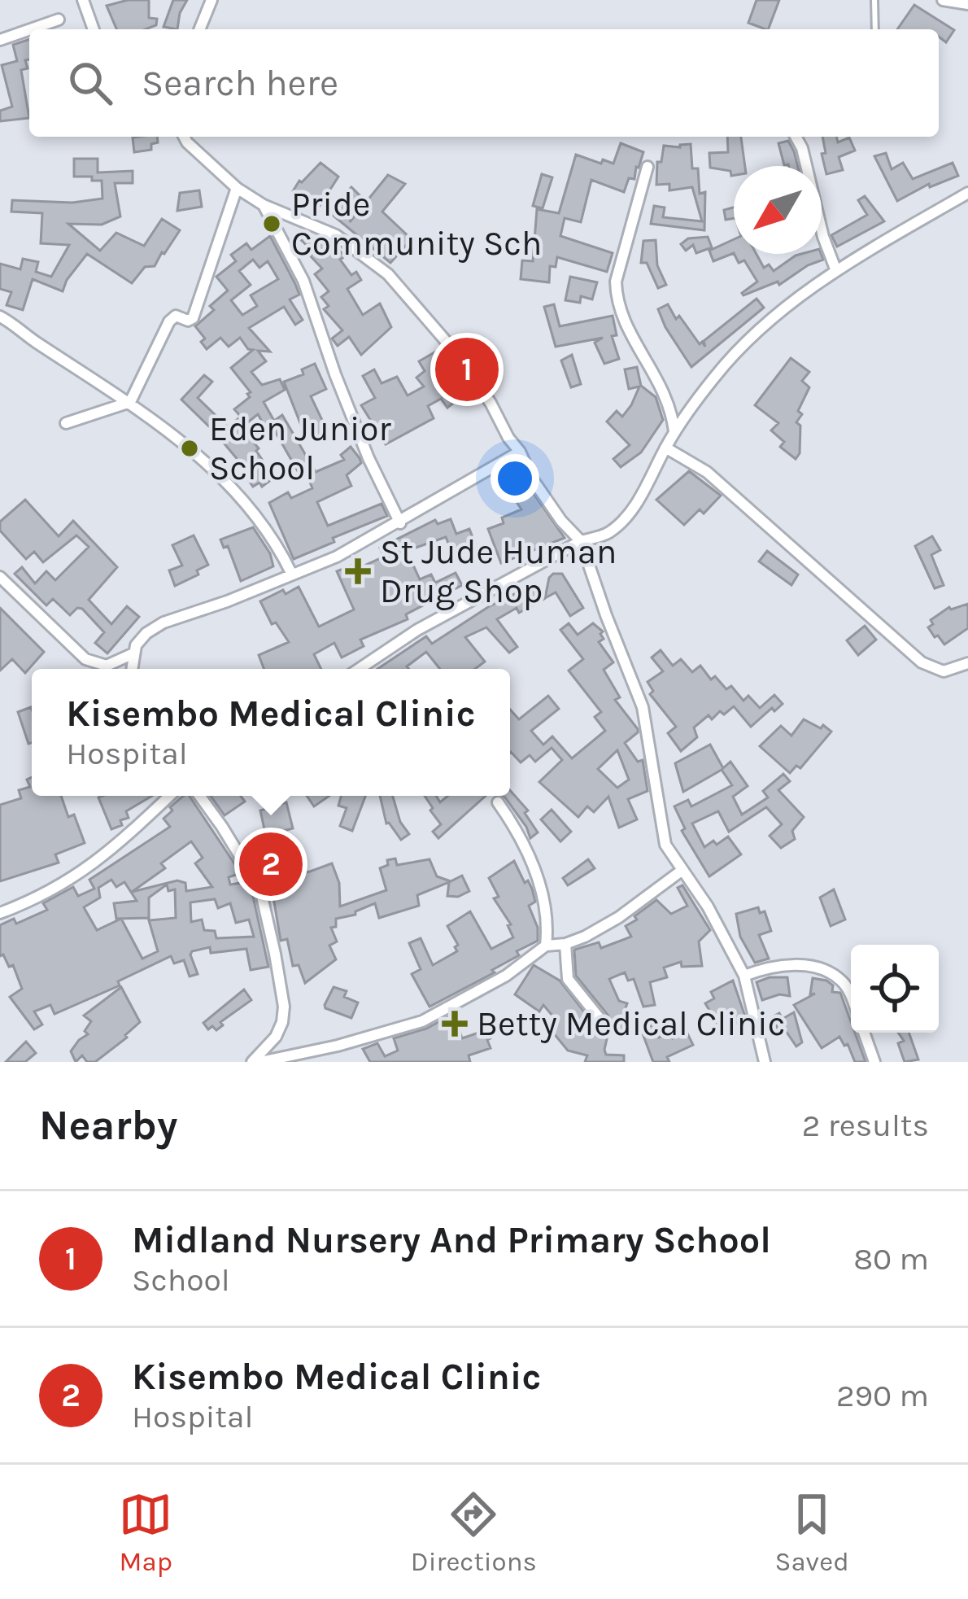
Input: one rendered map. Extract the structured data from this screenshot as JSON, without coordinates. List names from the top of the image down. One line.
{"places":{"other":["Pride Community Sch","Eden Junior School"],"health":["St Jude Human Drug Shop","Betty Medical Clinic"]},"north":"bottom left","page":{"search":"Search here","pins":["1","2"],"popup":["Kisembo Medical Clinic","Hospital"],"heading":["Nearby","2 results"],"list":[{"mark":"1","name":"Midland Nursery And Primary School","note":"School","value":"80 m"},{"mark":"2","name":"Kisembo Medical Clinic","note":"Hospital","value":"290 m"}],"nav":["Map","Directions","Saved"]}}
